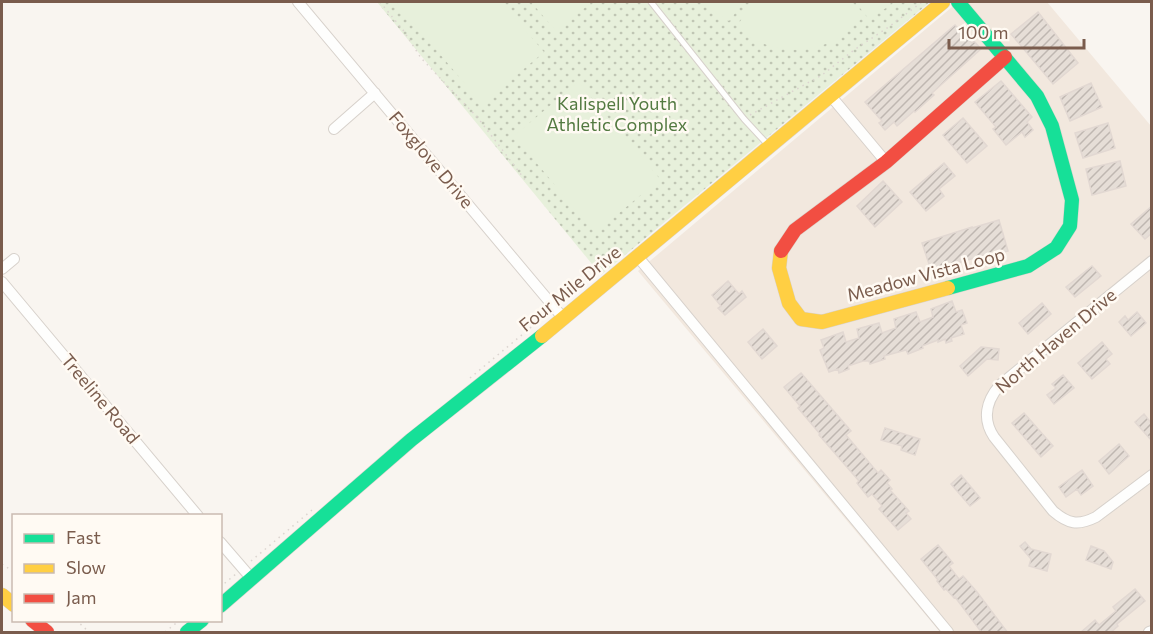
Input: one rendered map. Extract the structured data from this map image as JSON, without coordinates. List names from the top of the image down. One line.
{"streets":{"main road":["Meadow Vista Loop","Four Mile Drive"],"street":["Foxglove Drive","North Haven Drive","Treeline Road"]},"crossings":[["Foxglove Drive","Four Mile Drive"]],"parks":["Kalispell Youth Athletic Complex"],"legend":["Fast","Slow","Jam"],"scale_bar":"100 m"}
